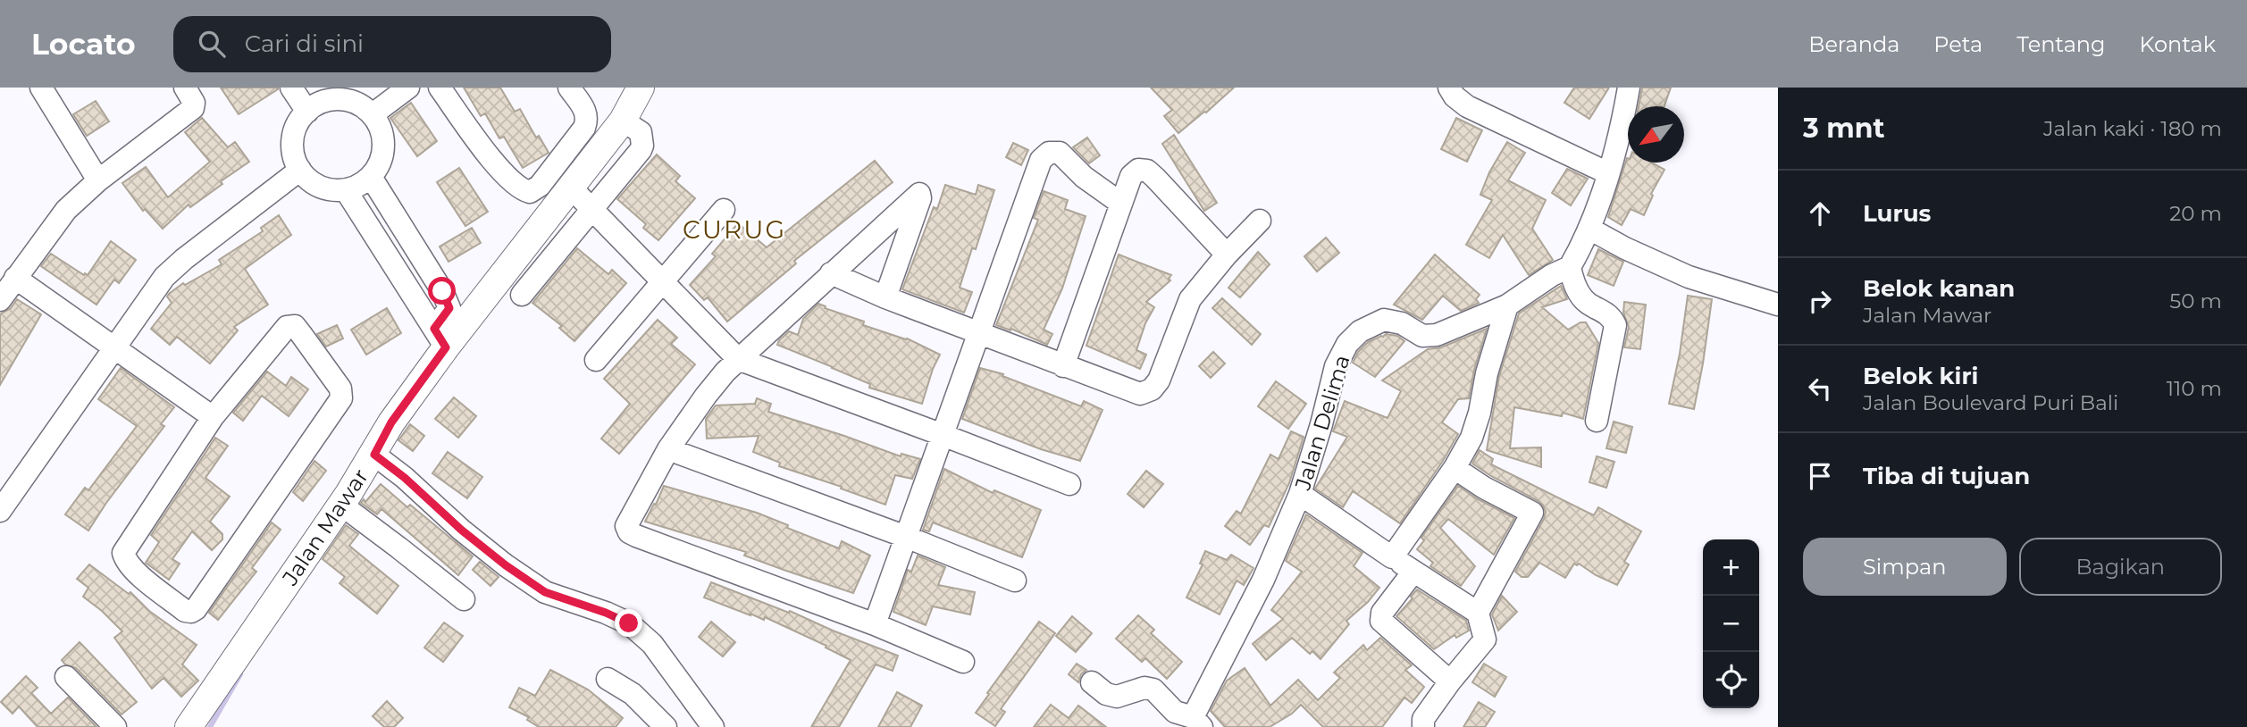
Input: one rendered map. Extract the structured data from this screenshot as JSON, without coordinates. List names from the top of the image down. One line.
{"streets":{"street":["Jalan Delima","Jalan Mawar"]},"districts":["CURUG"],"north":"bottom left","page":{"header":"Locato","search":"Cari di sini","nav":["Beranda","Peta","Tentang","Kontak"],"heading":["3 mnt","Jalan kaki · 180 m"],"list":[["Lurus","20 m"],["Belok kanan","Jalan Mawar","50 m"],["Belok kiri","Jalan Boulevard Puri Bali","110 m"],"Tiba di tujuan"],"buttons":["Simpan","Bagikan"],"map_buttons":["+","−"]}}
